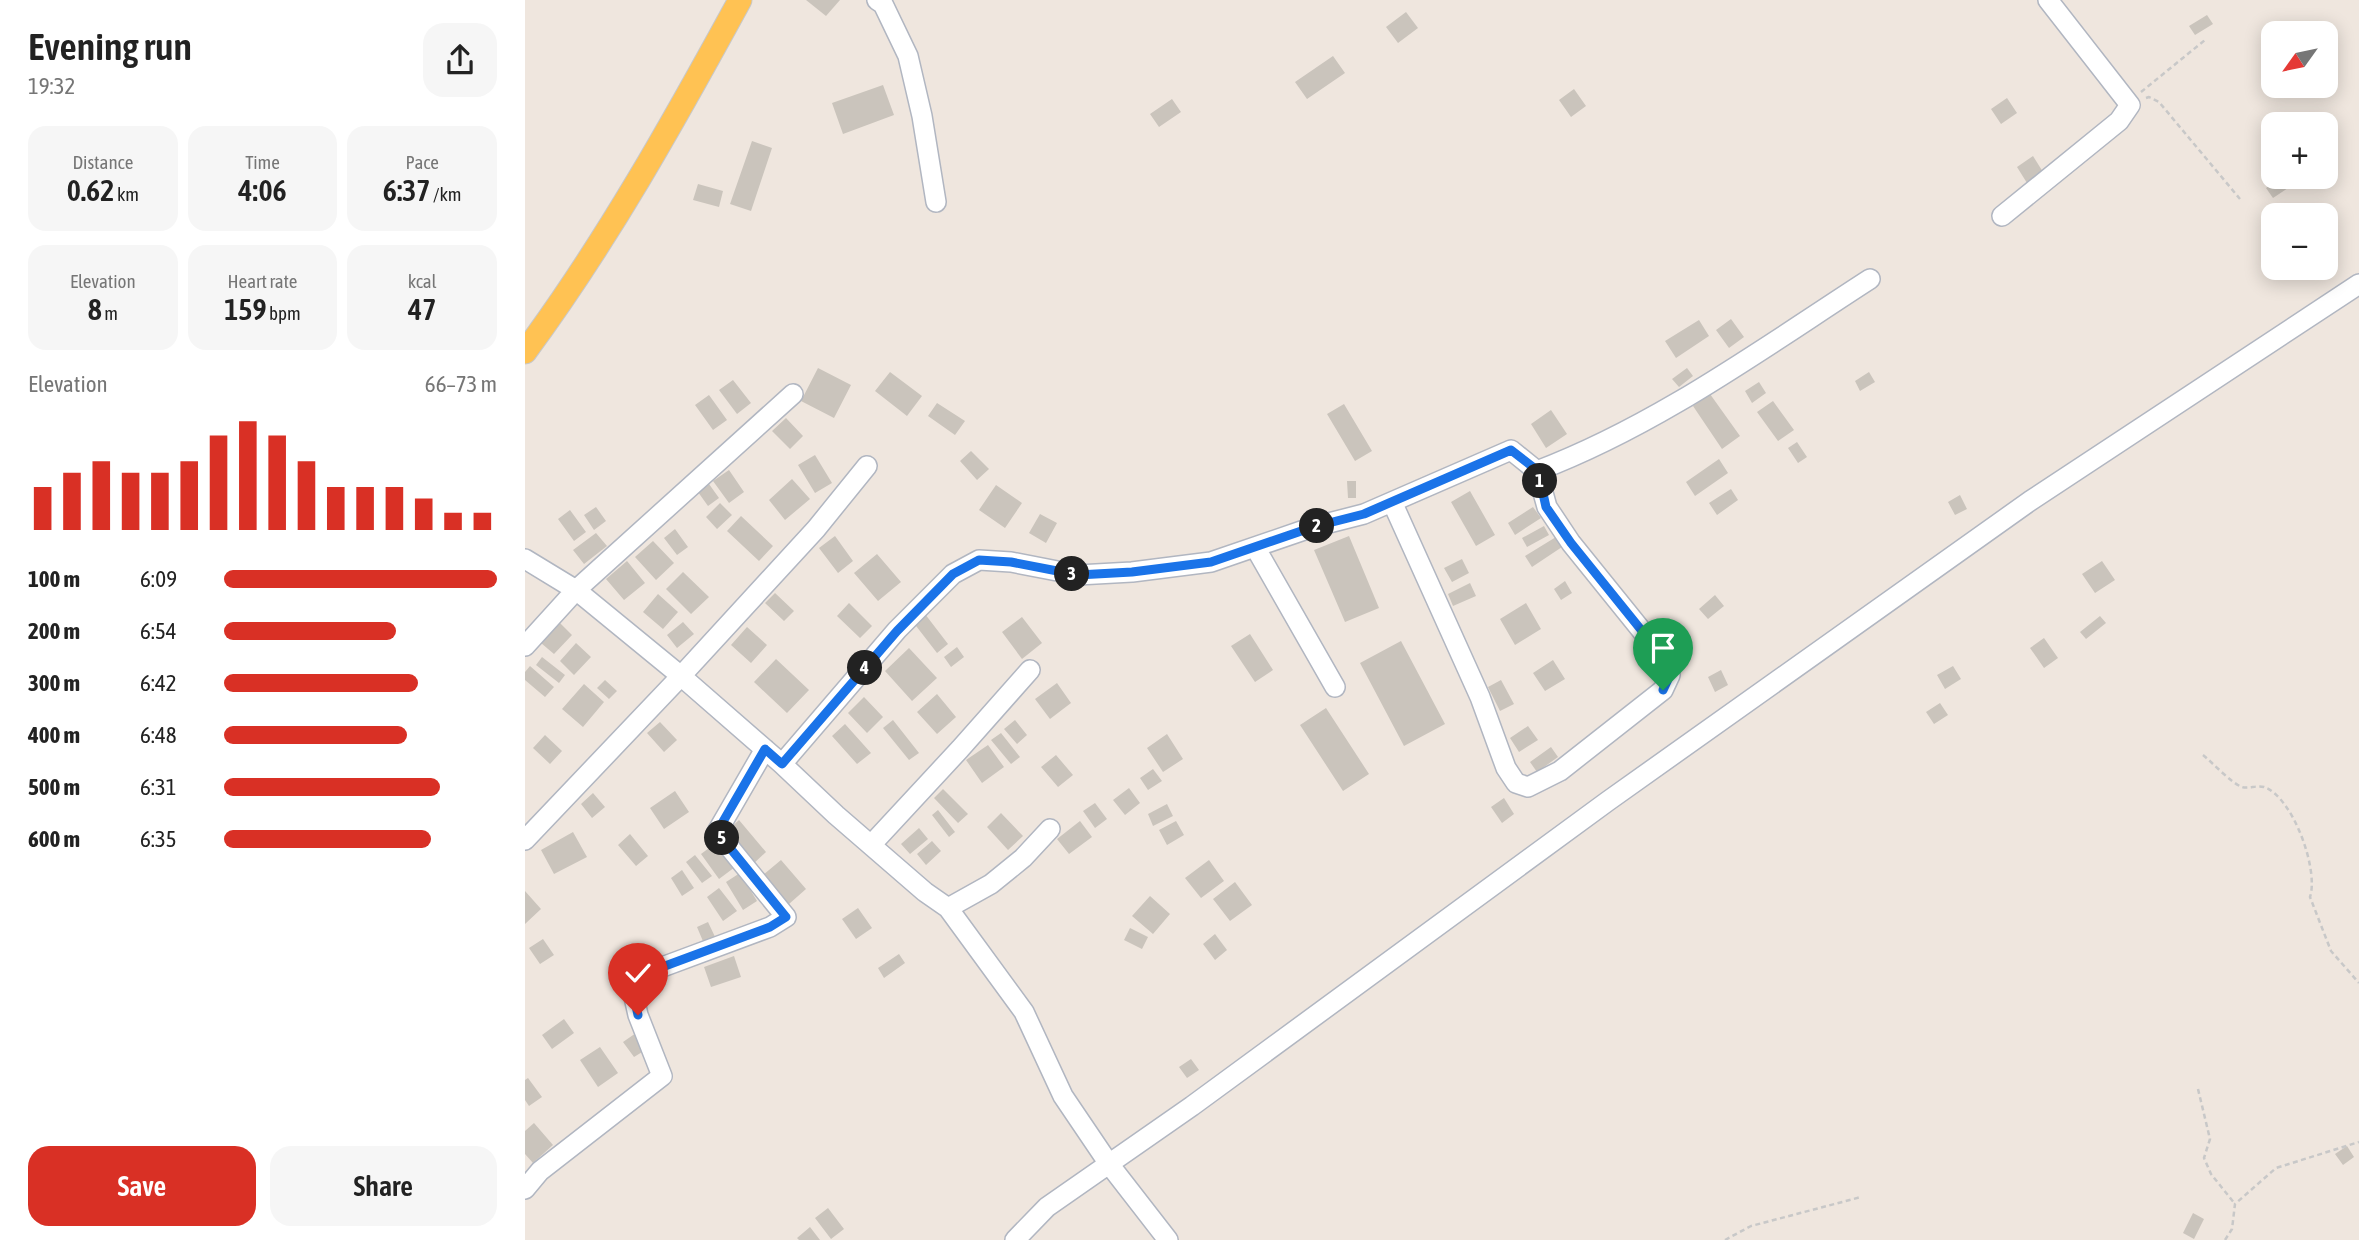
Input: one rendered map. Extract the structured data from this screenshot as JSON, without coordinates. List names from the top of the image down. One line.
{"north":"bottom left","page":{"heading":["Evening run","19:32"],"map_buttons":["+","−"],"stats":[["Distance","0.62 km"],["Time","4:06"],["Pace","6:37 /km"],["Elevation","8 m"],["Heart rate","159 bpm"],["kcal","47"]],"chart":["Elevation","66–73 m"],"pins":["1","2","3","4","5"],"list":[{"name":"100 m","note":"6:09"},{"name":"200 m","note":"6:54"},{"name":"300 m","note":"6:42"},{"name":"400 m","note":"6:48"},{"name":"500 m","note":"6:31"},{"name":"600 m","note":"6:35"}],"buttons":["Save","Share"]}}
